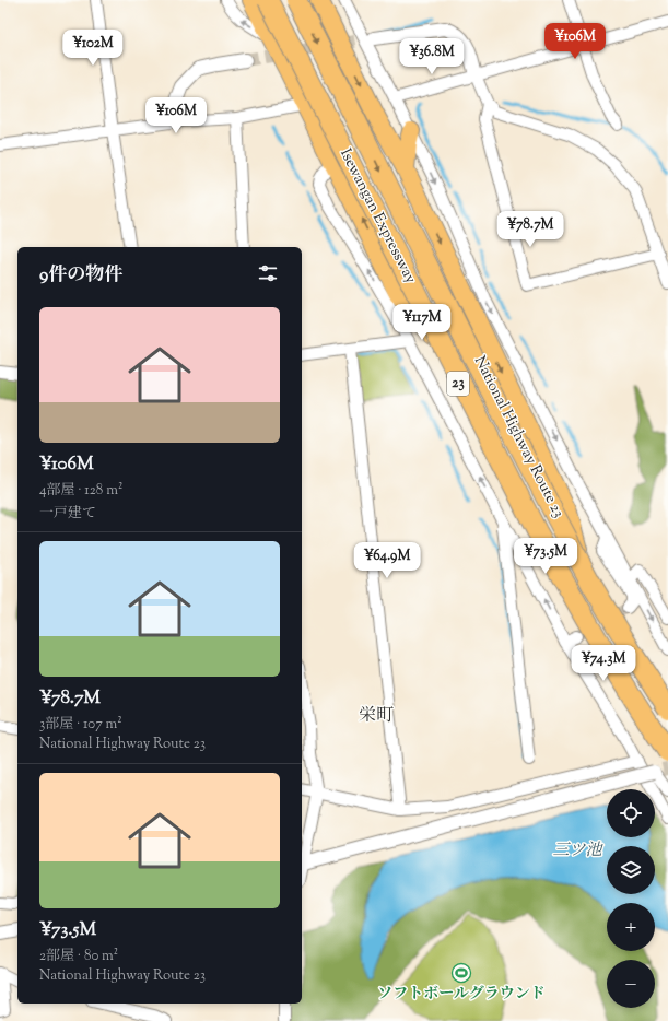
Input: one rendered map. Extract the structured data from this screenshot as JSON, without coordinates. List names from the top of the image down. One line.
{"streets":{"highway":["Isewangan Expressway","23","National Highway Route 23"]},"crossings":[["Isewangan Expressway","National Highway Route 23"],["23","National Highway Route 23"]],"districts":["栄町"],"water":["三ツ池"],"places":{"sports":["ソフトボールグラウンド"]},"page":{"price":["¥106M","¥102M","¥36.8M","¥106M","¥78.7M","¥117M","¥73.5M","¥64.9M","¥74.3M"],"heading":"9件の物件","list":[{"name":"¥106M","note":"4部屋 · 128 m² · 一戸建て"},{"name":"¥78.7M","note":"3部屋 · 107 m² · National Highway Route 23"},{"name":"¥73.5M","note":"2部屋 · 80 m² · National Highway Route 23"}],"map_buttons":["+","−"]}}
